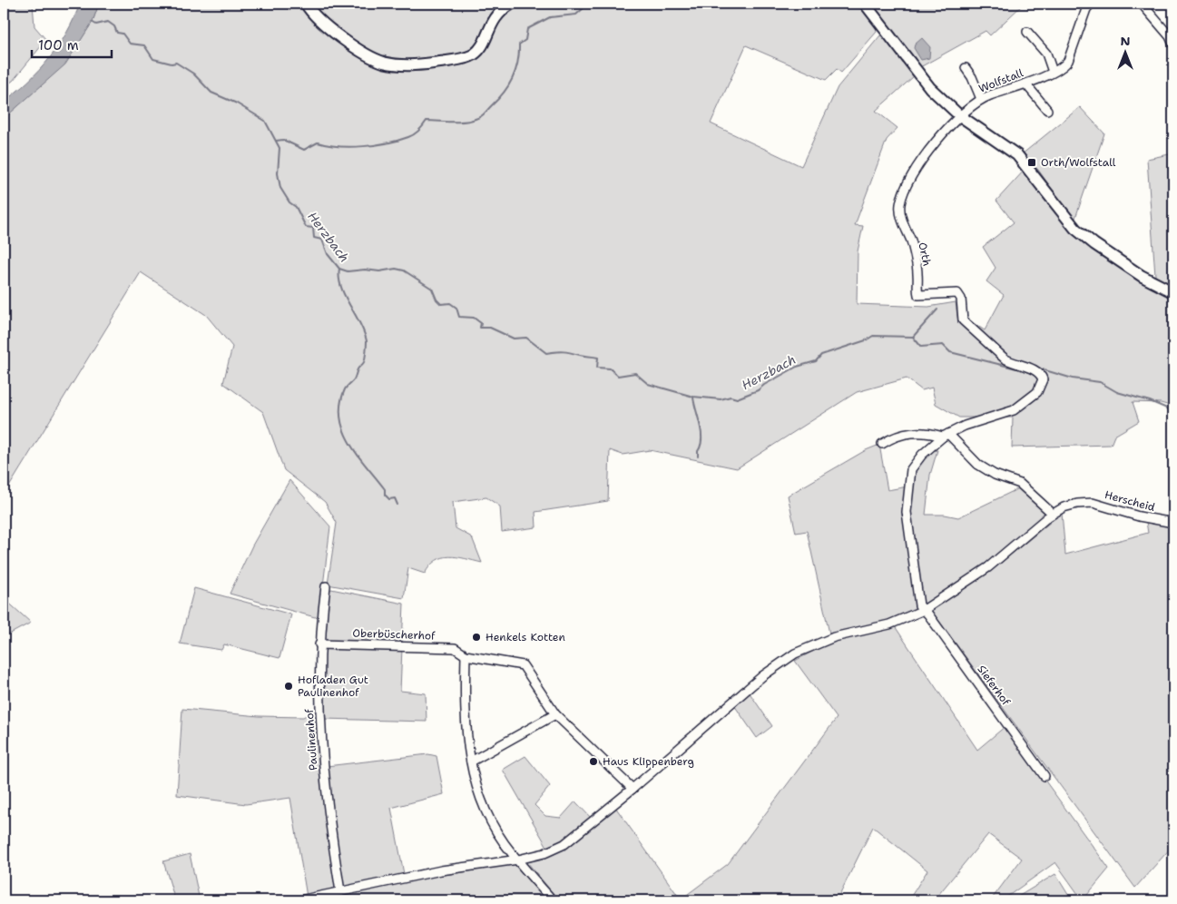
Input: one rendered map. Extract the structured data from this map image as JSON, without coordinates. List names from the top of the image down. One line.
{"streets":{"street":["Wolfstall","Orth","Herscheid","Oberbüscherhof","Sieferhof","Paulinenhof"]},"crossings":[["Wolfstall","Orth"],["Herscheid","Oberbüscherhof"],["Herscheid","Sieferhof"],["Herscheid","Paulinenhof"],["Oberbüscherhof","Paulinenhof"]],"water":["Herzbach"],"places":{"transit":["Orth/Wolfstall"],"other":["Henkels Kotten","Hofladen Gut Paulinenhof","Haus Klippenberg"]},"scale_bar":"100 m","north":"top"}
